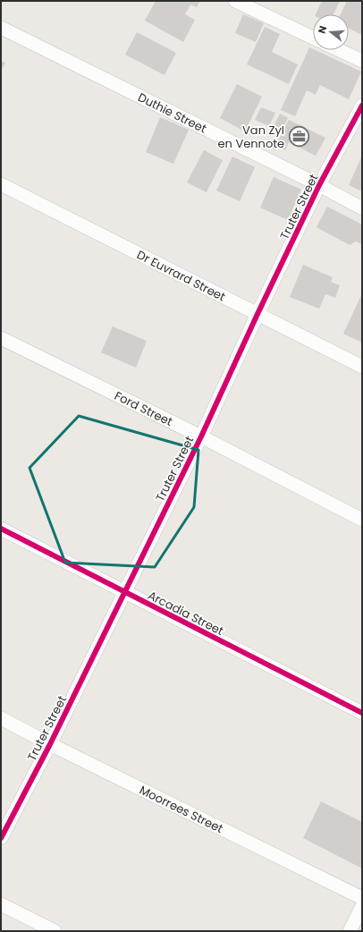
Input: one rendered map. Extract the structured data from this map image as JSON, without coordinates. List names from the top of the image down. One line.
{"streets":{"street":["Duthie Street","Truter Street","Dr Euvrard Street","Ford Street","Arcadia Street","Moorrees Street"]},"crossings":[["Duthie Street","Truter Street"],["Truter Street","Dr Euvrard Street"],["Truter Street","Ford Street"],["Truter Street","Arcadia Street"],["Truter Street","Moorrees Street"]],"places":{"office":["Van Zyl en Vennote"]},"north":"left"}
